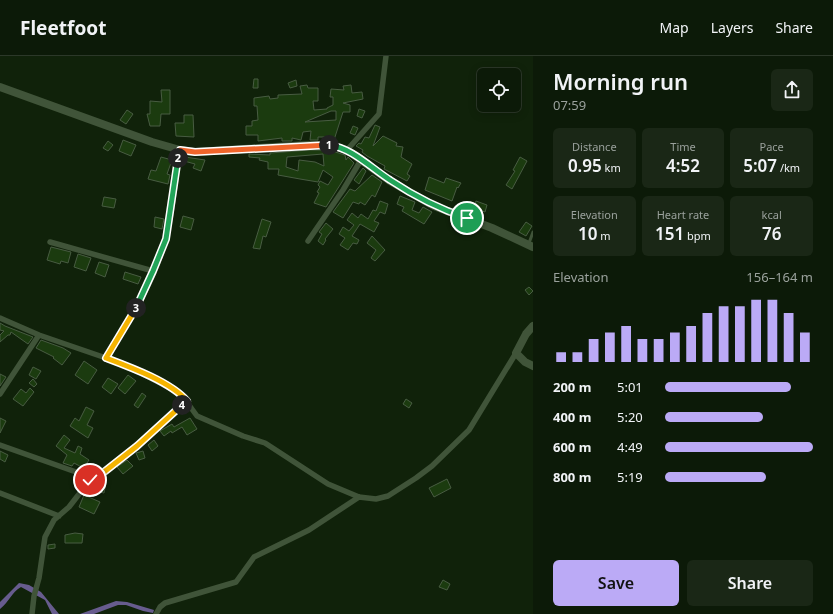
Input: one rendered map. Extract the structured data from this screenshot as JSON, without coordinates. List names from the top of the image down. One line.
{"page":{"header":"Fleetfoot","nav":["Map","Layers","Share"],"heading":["Morning run","07:59"],"stats":[["Distance","0.95 km"],["Time","4:52"],["Pace","5:07 /km"],["Elevation","10 m"],["Heart rate","151 bpm"],["kcal","76"]],"pins":["1","2","3","4"],"chart":["Elevation","156–164 m"],"list":[{"name":"200 m","note":"5:01"},{"name":"400 m","note":"5:20"},{"name":"600 m","note":"4:49"},{"name":"800 m","note":"5:19"}],"buttons":["Save","Share"]}}
